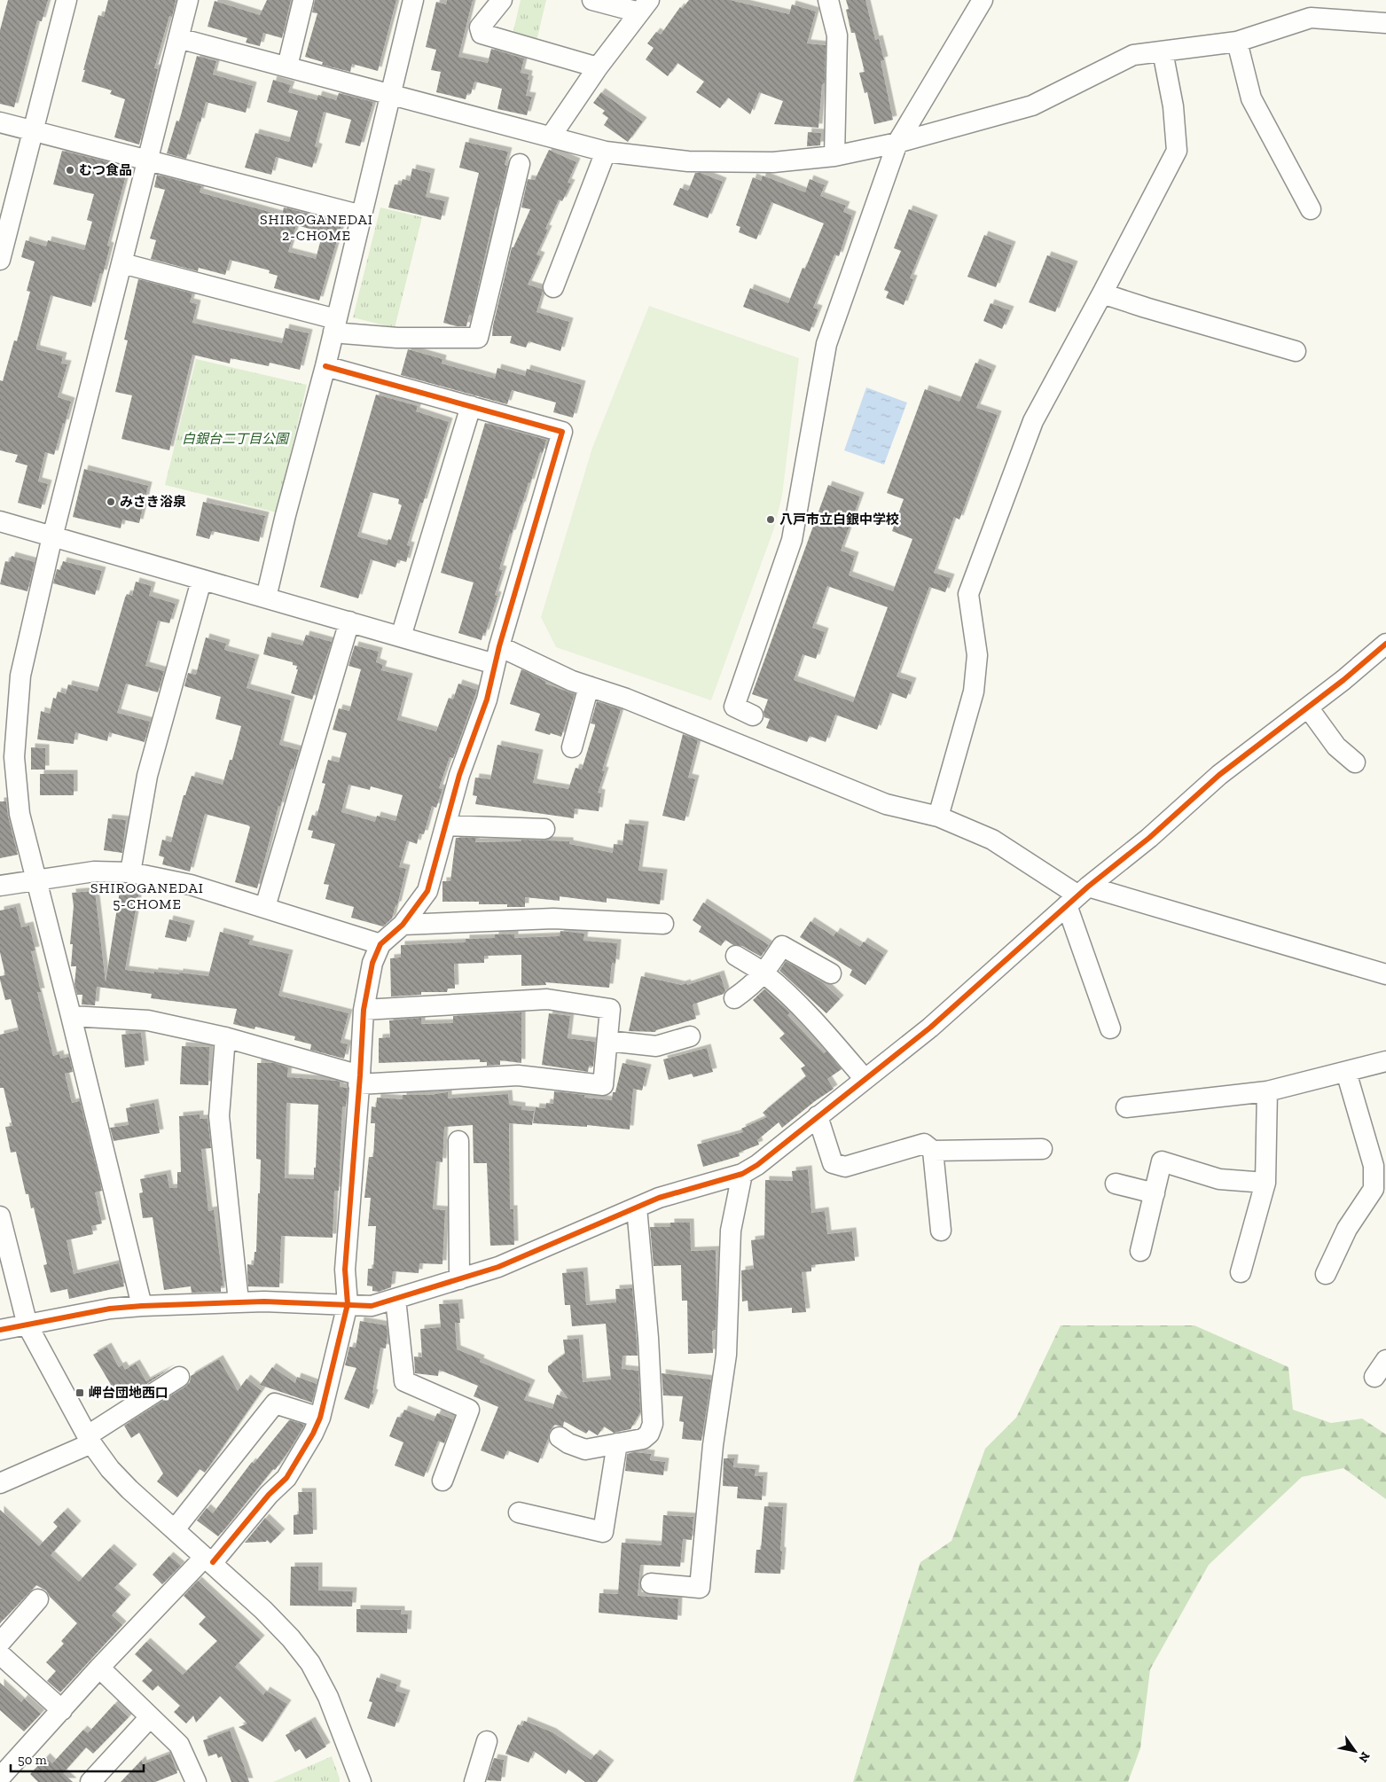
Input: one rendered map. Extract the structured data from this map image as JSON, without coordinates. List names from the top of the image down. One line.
{"districts":["SHIROGANEDAI 2-CHOME","SHIROGANEDAI 5-CHOME"],"parks":["白銀台二丁目公園"],"places":{"other":["むつ食品","みさき浴泉","八戸市立白銀中学校"],"transit":["岬台団地西口"]},"scale_bar":"50 m","north":"bottom right"}
